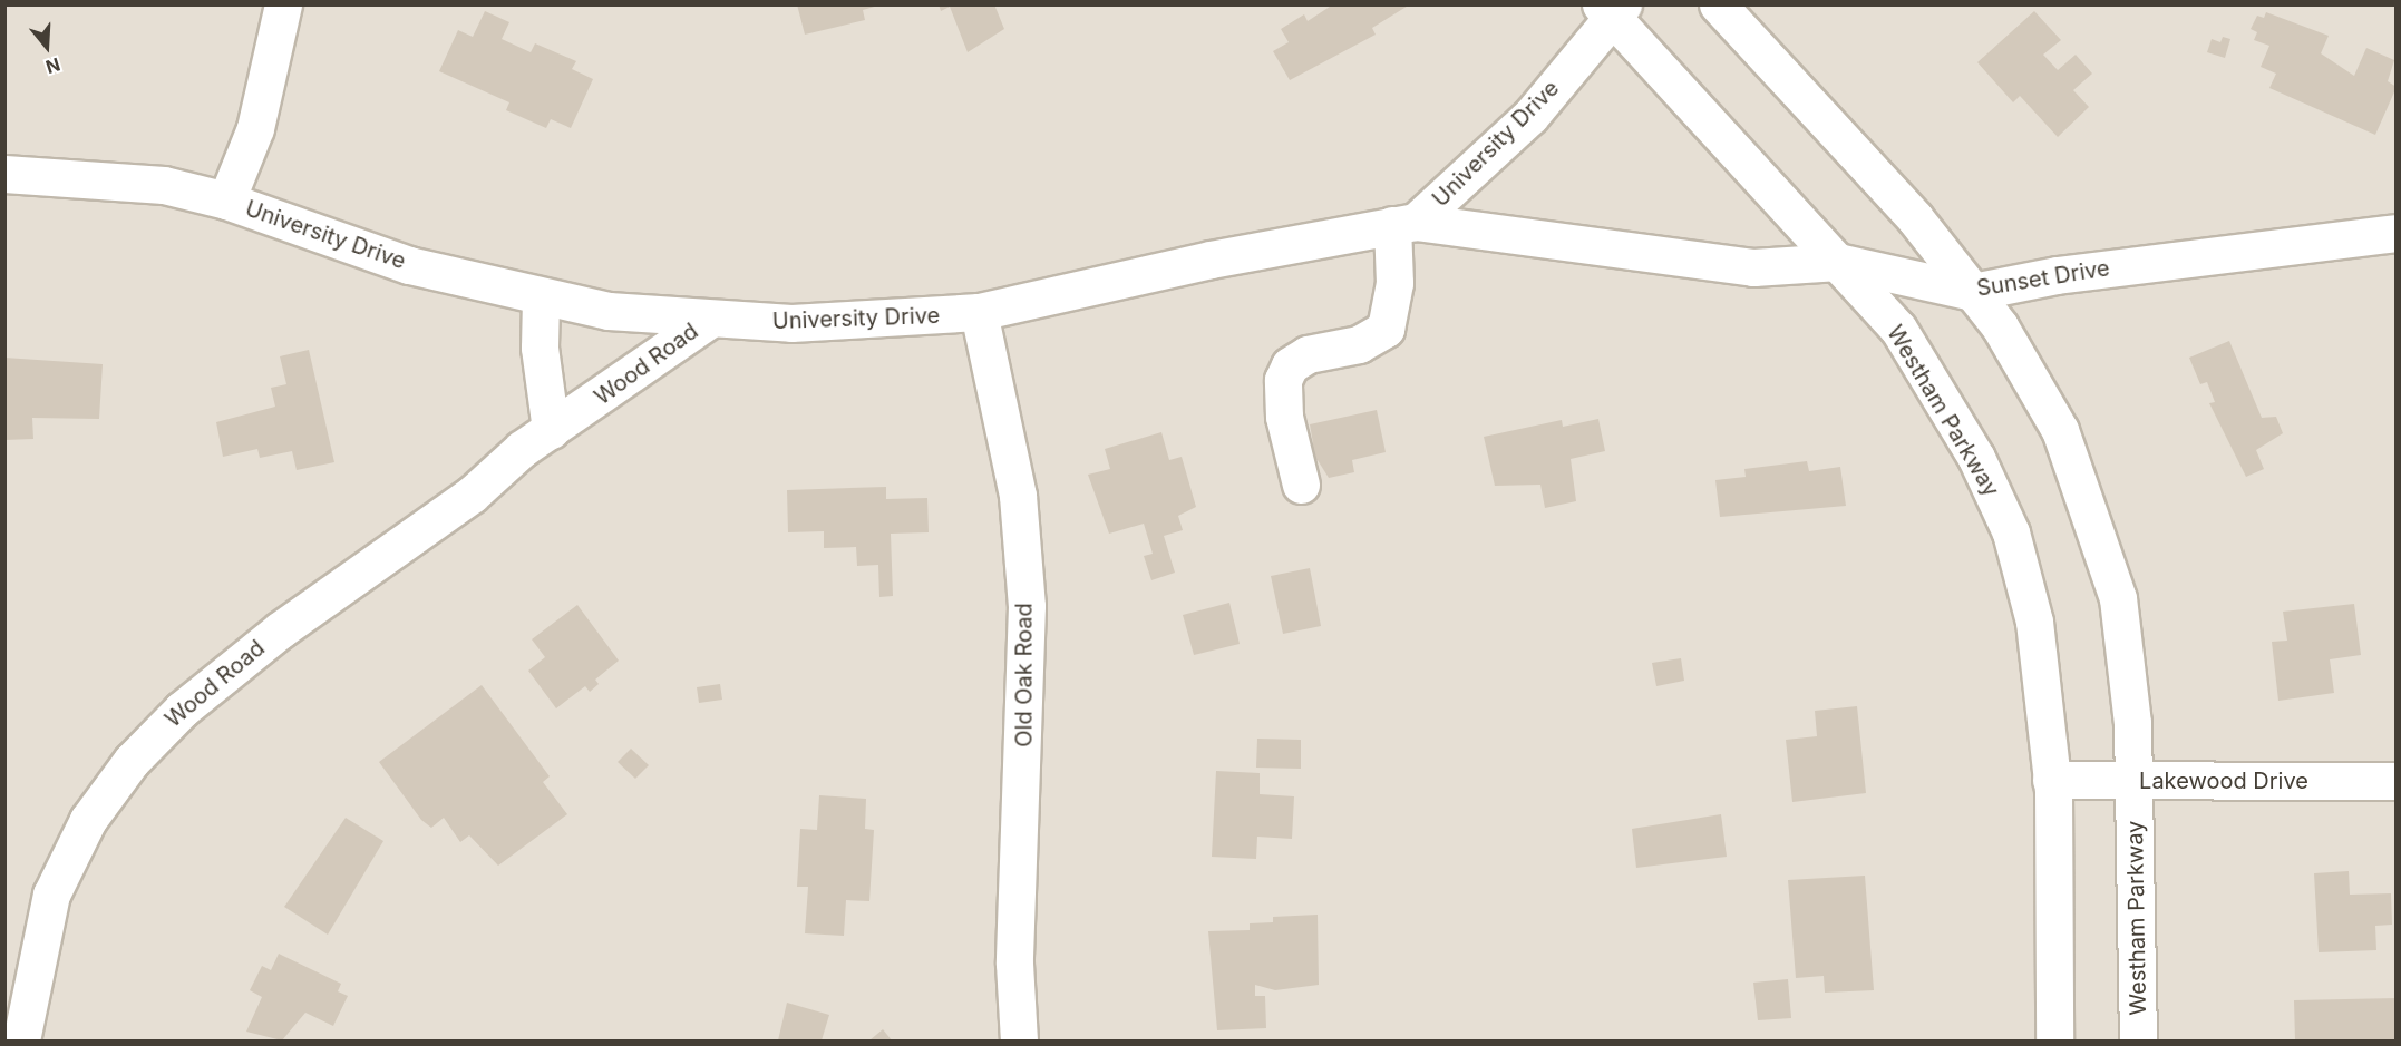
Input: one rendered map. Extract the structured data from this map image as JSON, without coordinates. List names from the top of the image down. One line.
{"streets":{"street":["University Drive","Sunset Drive","Wood Road","Westham Parkway","Old Oak Road","Lakewood Drive"]},"crossings":[["University Drive","Sunset Drive"],["University Drive","Wood Road"],["University Drive","Westham Parkway"],["University Drive","Old Oak Road"],["Sunset Drive","Westham Parkway"],["Westham Parkway","Lakewood Drive"]],"north":"bottom"}
